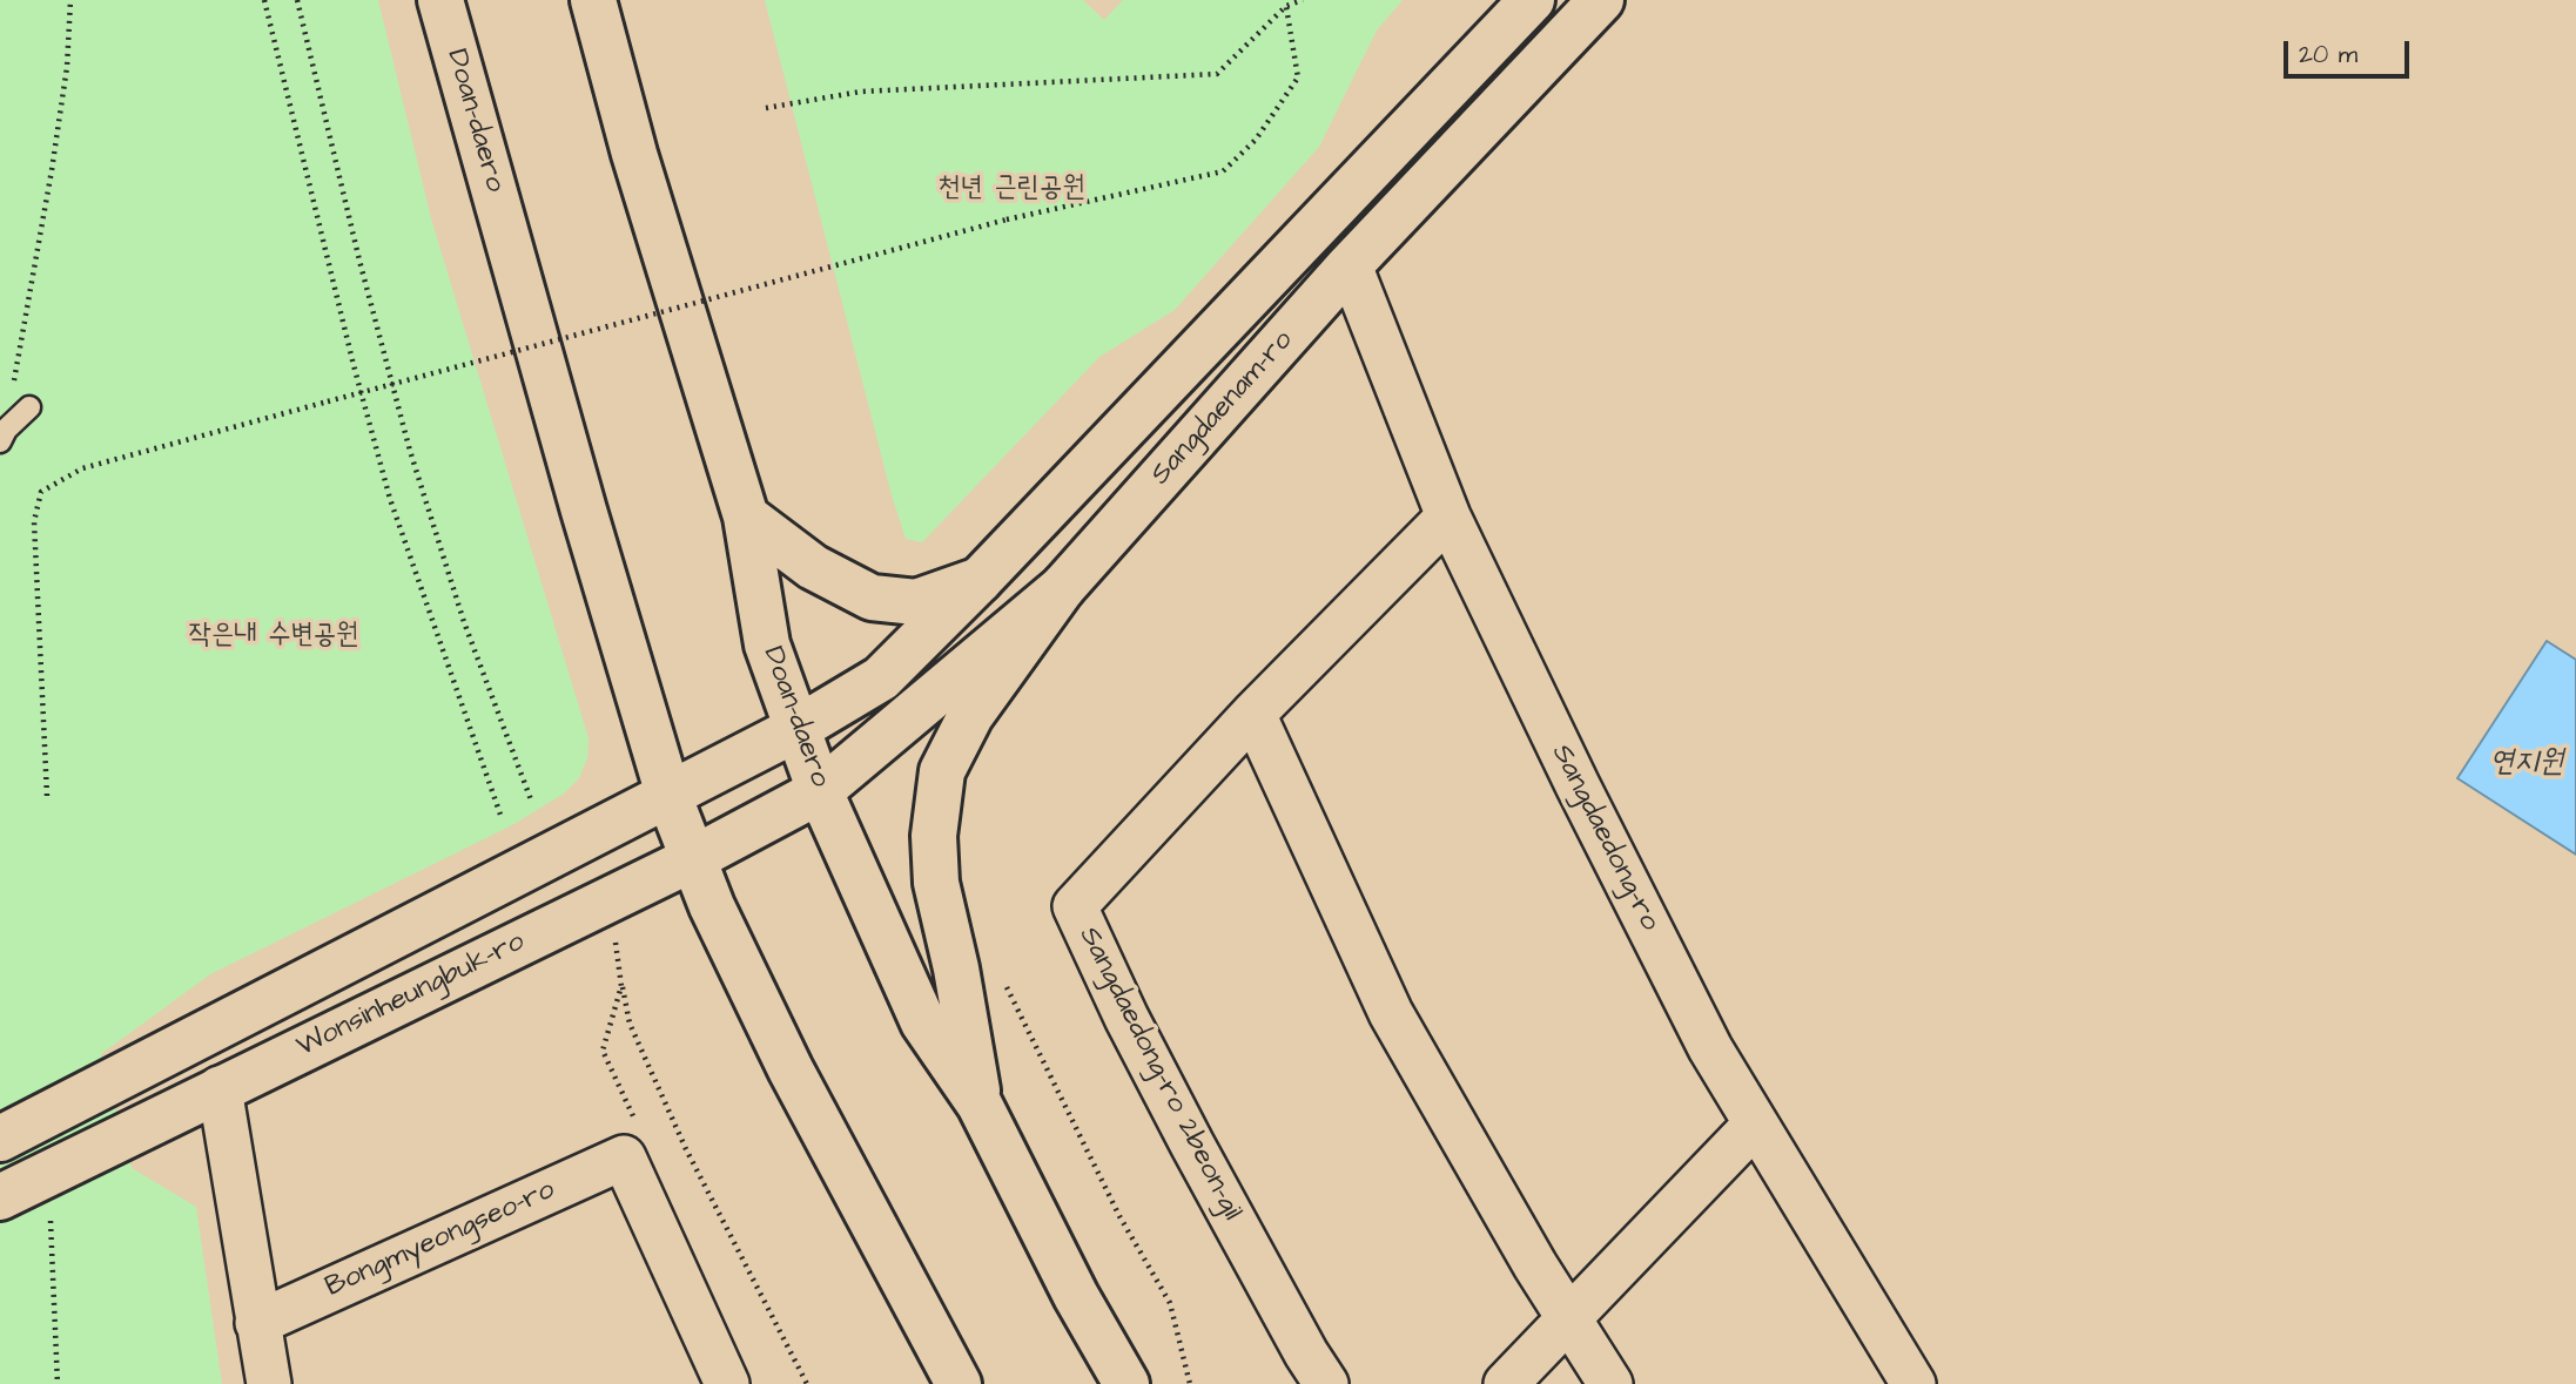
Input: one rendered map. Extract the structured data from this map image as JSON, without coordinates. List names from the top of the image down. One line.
{"streets":{"street":["Doan-daero","Sangdaenam-ro","Sangdaedong-ro","Wonsinheungbuk-ro","Sangdaedong-ro 2beon-gil","Bongmyeongseo-ro"]},"crossings":[["Doan-daero","Sangdaenam-ro"],["Doan-daero","Wonsinheungbuk-ro"],["Sangdaenam-ro","Sangdaedong-ro"],["Sangdaenam-ro","Wonsinheungbuk-ro"],["Sangdaedong-ro","Sangdaedong-ro 2beon-gil"]],"water":["연지원"],"parks":["천년 근린공원","작은내 수변공원"],"scale_bar":"20 m"}
